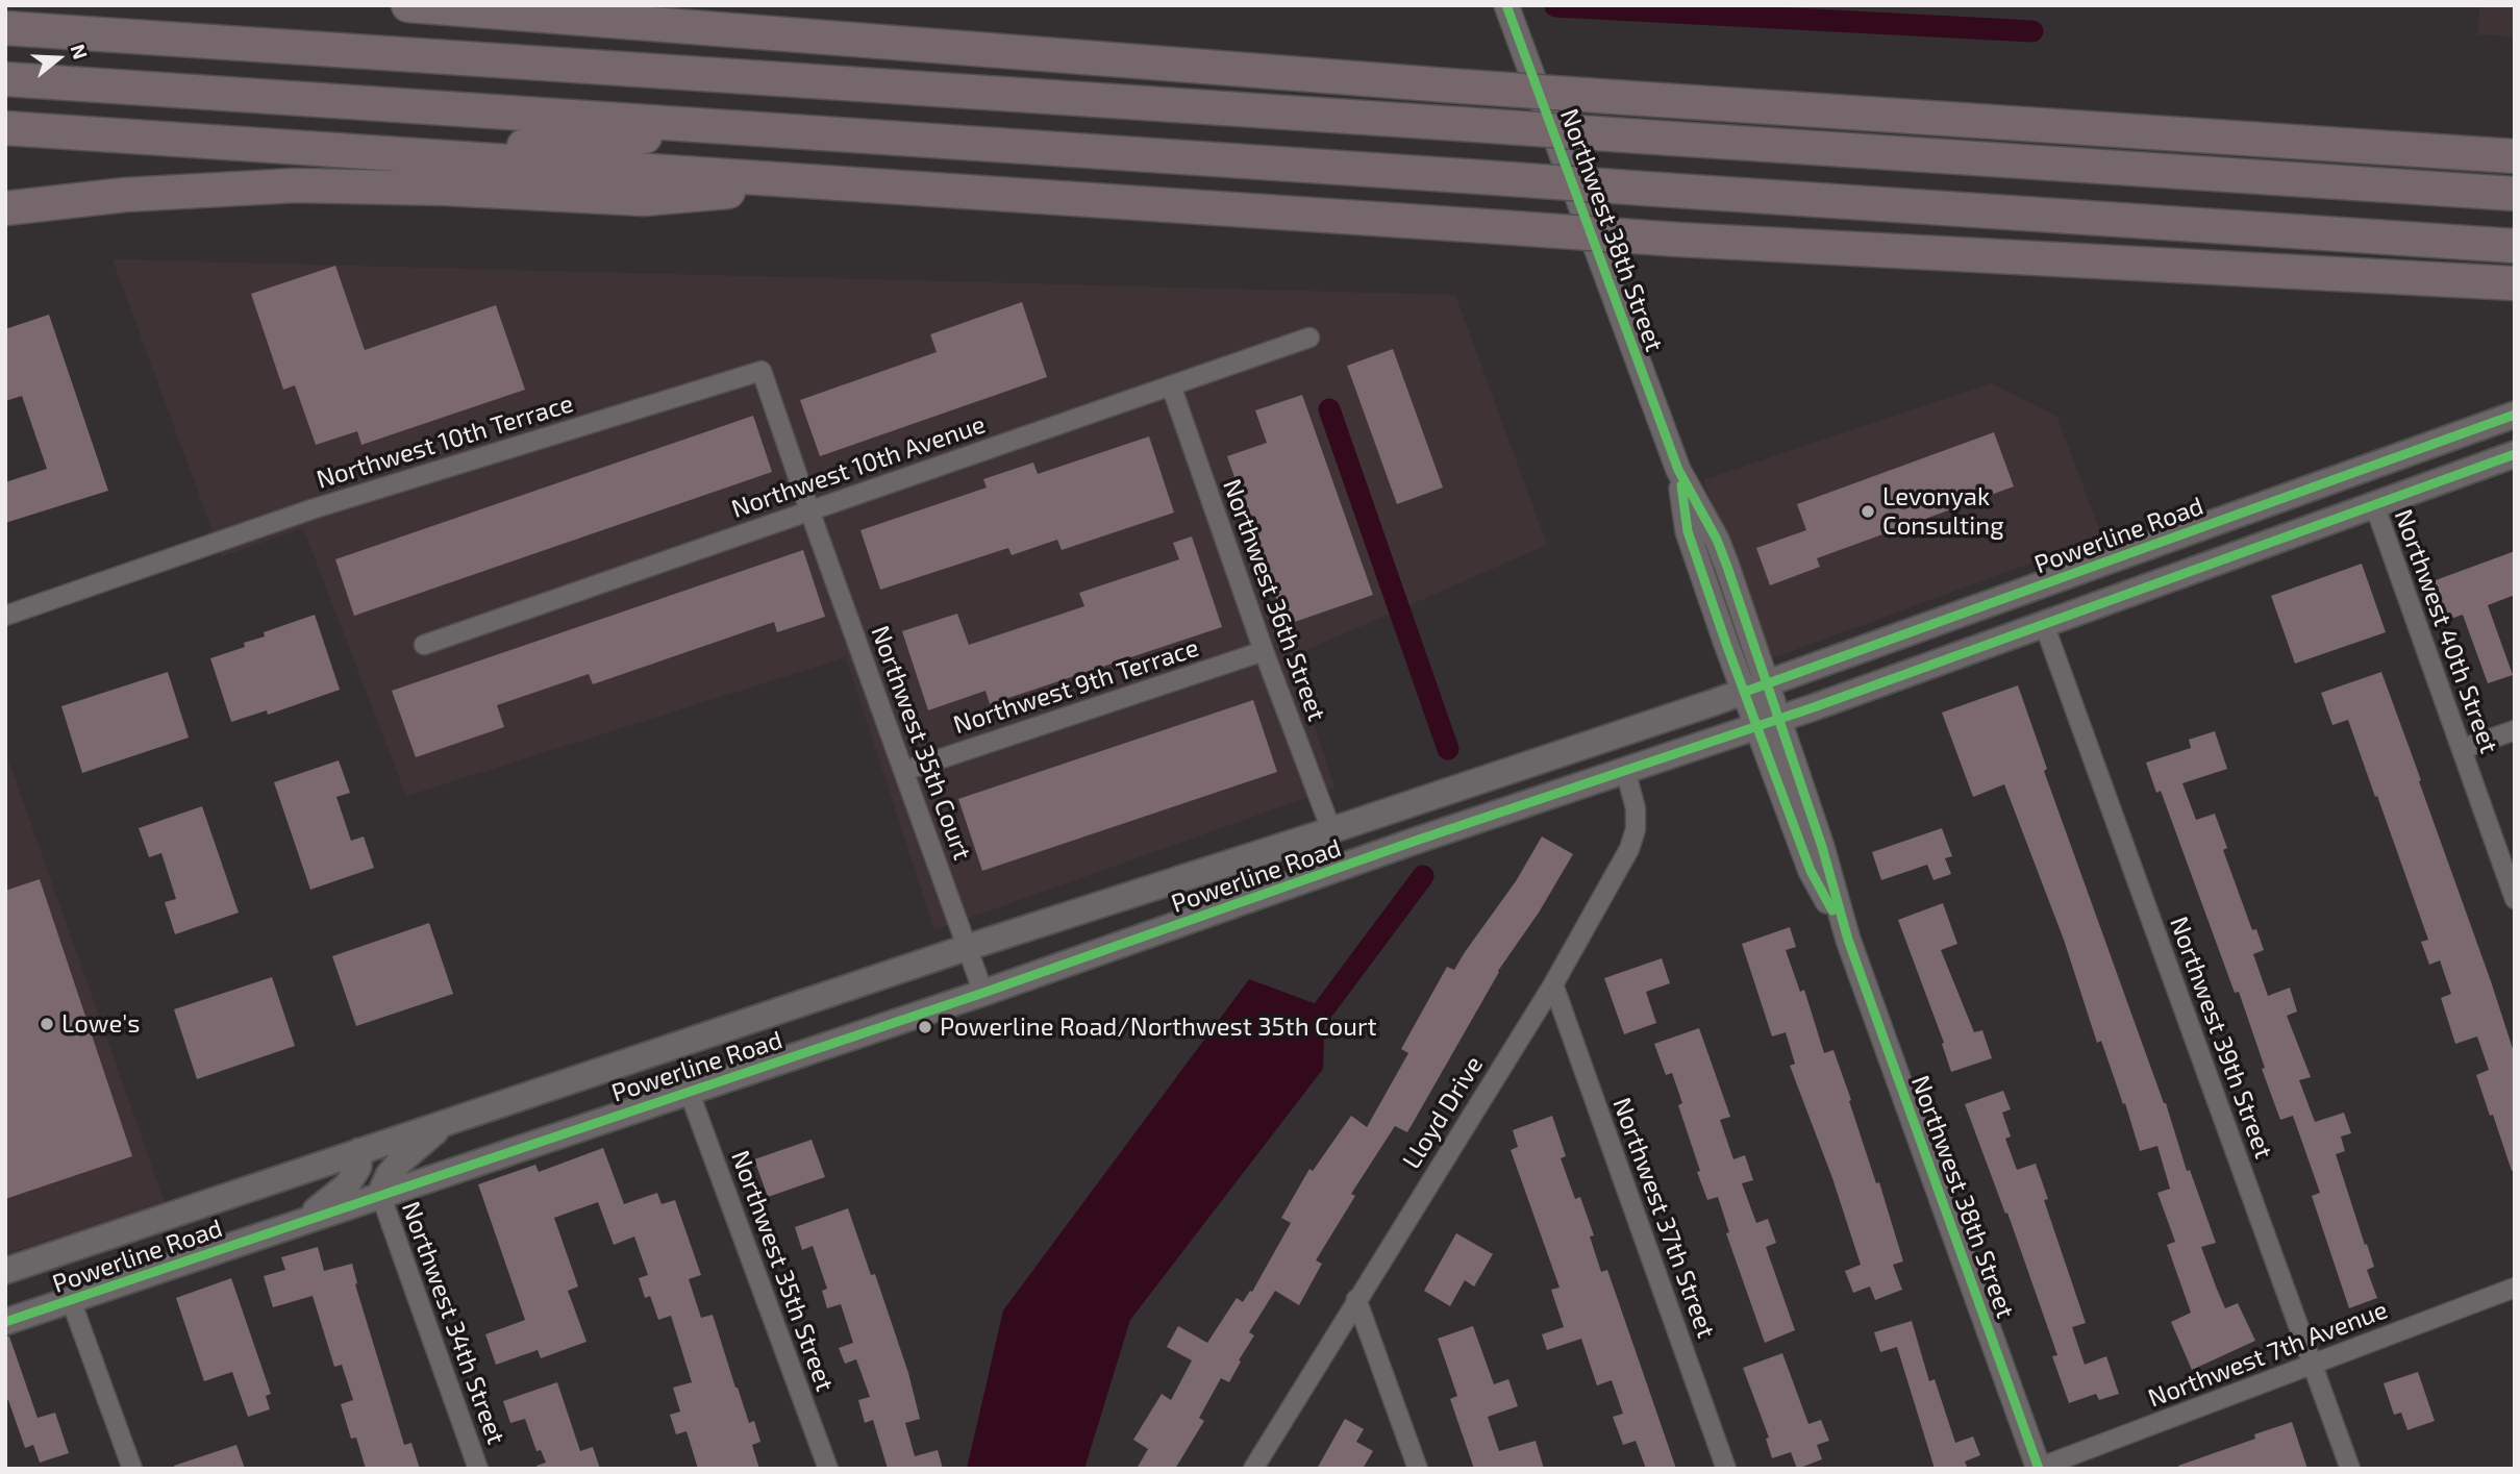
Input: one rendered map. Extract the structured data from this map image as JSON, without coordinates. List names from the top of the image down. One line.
{"streets":{"main road":["Powerline Road"],"street":["Northwest 38th Street","Northwest 10th Terrace","Northwest 10th Avenue","Northwest 36th Street","Northwest 40th Street","Northwest 9th Terrace","Northwest 35th Court","Northwest 39th Street","Lloyd Drive","Northwest 37th Street","Northwest 35th Street","Northwest 34th Street","Northwest 7th Avenue"]},"crossings":[["Northwest 38th Street","Powerline Road"],["Northwest 38th Street","Northwest 7th Avenue"],["Northwest 10th Terrace","Northwest 10th Avenue"],["Northwest 10th Terrace","Northwest 35th Court"],["Northwest 10th Avenue","Northwest 36th Street"],["Northwest 10th Avenue","Northwest 35th Court"],["Powerline Road","Northwest 36th Street"],["Powerline Road","Northwest 40th Street"],["Powerline Road","Northwest 35th Court"],["Powerline Road","Northwest 39th Street"],["Powerline Road","Lloyd Drive"],["Powerline Road","Northwest 35th Street"],["Powerline Road","Northwest 34th Street"],["Northwest 36th Street","Northwest 9th Terrace"],["Northwest 9th Terrace","Northwest 35th Court"],["Northwest 39th Street","Northwest 7th Avenue"],["Lloyd Drive","Northwest 37th Street"]],"places":["Levonyak Consulting","Lowe's","Powerline Road/Northwest 35th Court"],"north":"right"}
